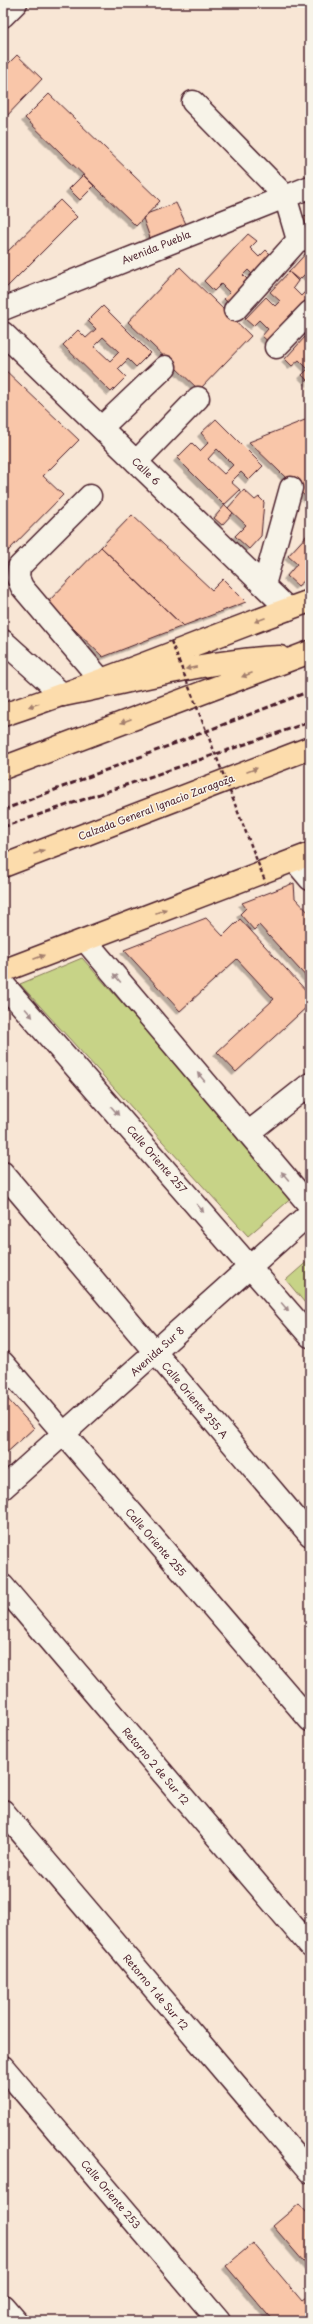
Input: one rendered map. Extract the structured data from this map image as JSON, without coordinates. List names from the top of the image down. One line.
{"streets":{"main road":["Calzada General Ignacio Zaragoza"],"street":["Avenida Puebla","Calle 6","Calle Oriente 257","Avenida Sur 8","Calle Oriente 255 A","Calle Oriente 255","Retorno 2 de Sur 12","Retorno 1 de Sur 12","Calle Oriente 253"]},"crossings":[["Calle Oriente 257","Avenida Sur 8"],["Avenida Sur 8","Calle Oriente 255 A"],["Avenida Sur 8","Calle Oriente 255"]]}
